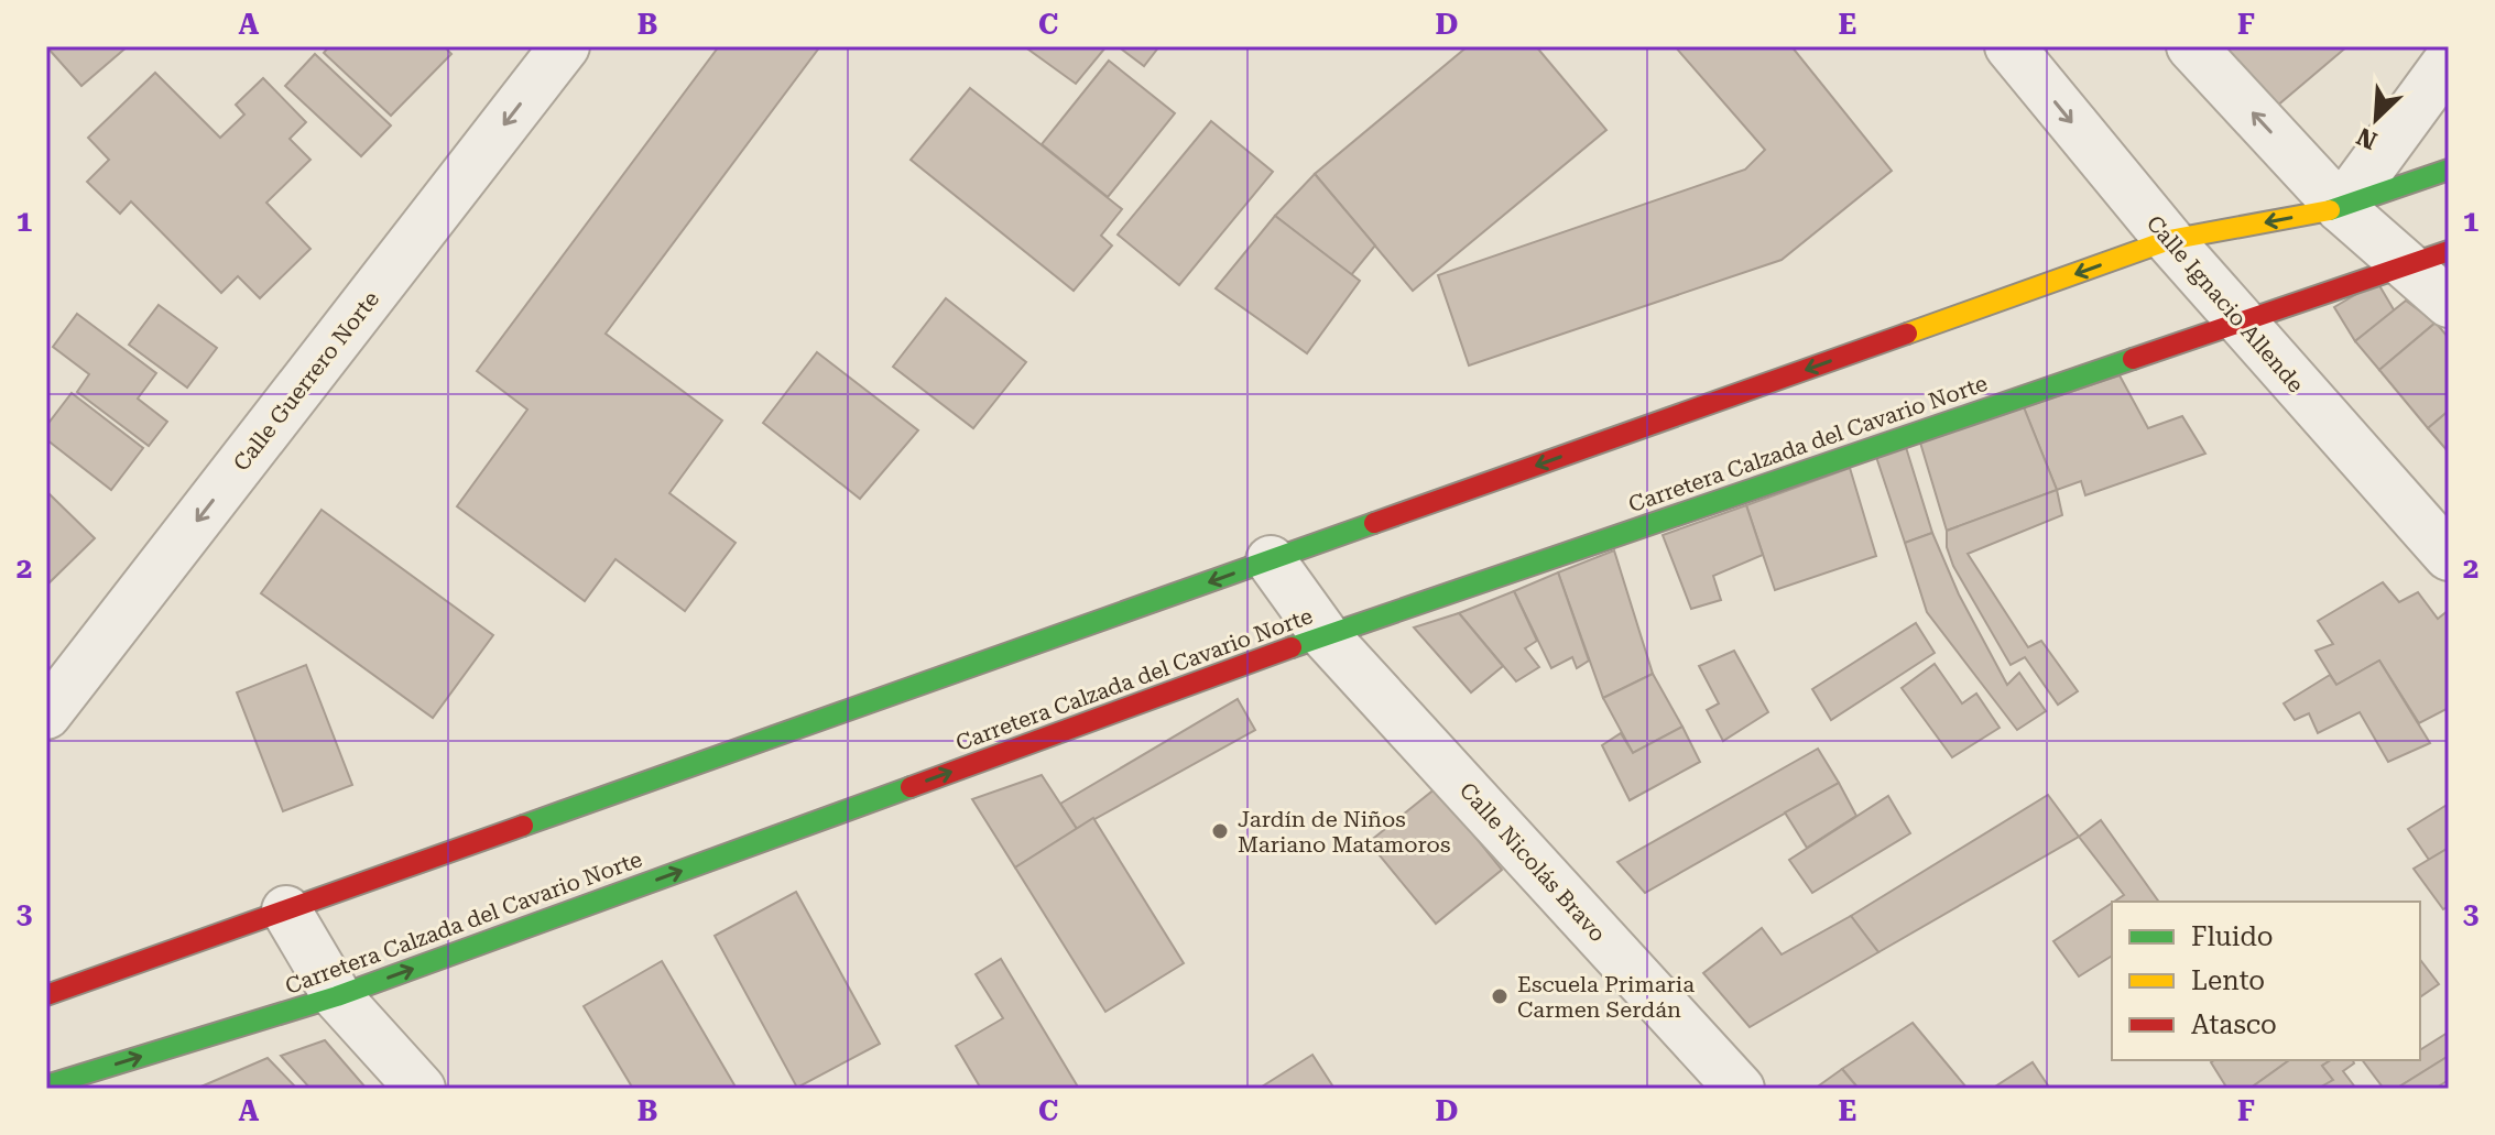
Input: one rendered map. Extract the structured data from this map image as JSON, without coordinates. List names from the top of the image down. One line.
{"streets":{"main road":["Carretera Calzada del Cavario Norte"],"street":["Calle Ignacio Allende","Calle Guerrero Norte","Calle Nicolás Bravo"]},"crossings":[["Calle Ignacio Allende","Carretera Calzada del Cavario Norte"],["Carretera Calzada del Cavario Norte","Calle Nicolás Bravo"]],"one_way":["Calle Guerrero Norte"],"places":["Jardín de Niños Mariano Matamoros","Escuela Primaria Carmen Serdán"],"legend":["Fluido","Lento","Atasco"],"north":"bottom left","grid":{"columns":["A","B","C","D","E","F"],"rows":["1","2","3"]}}
